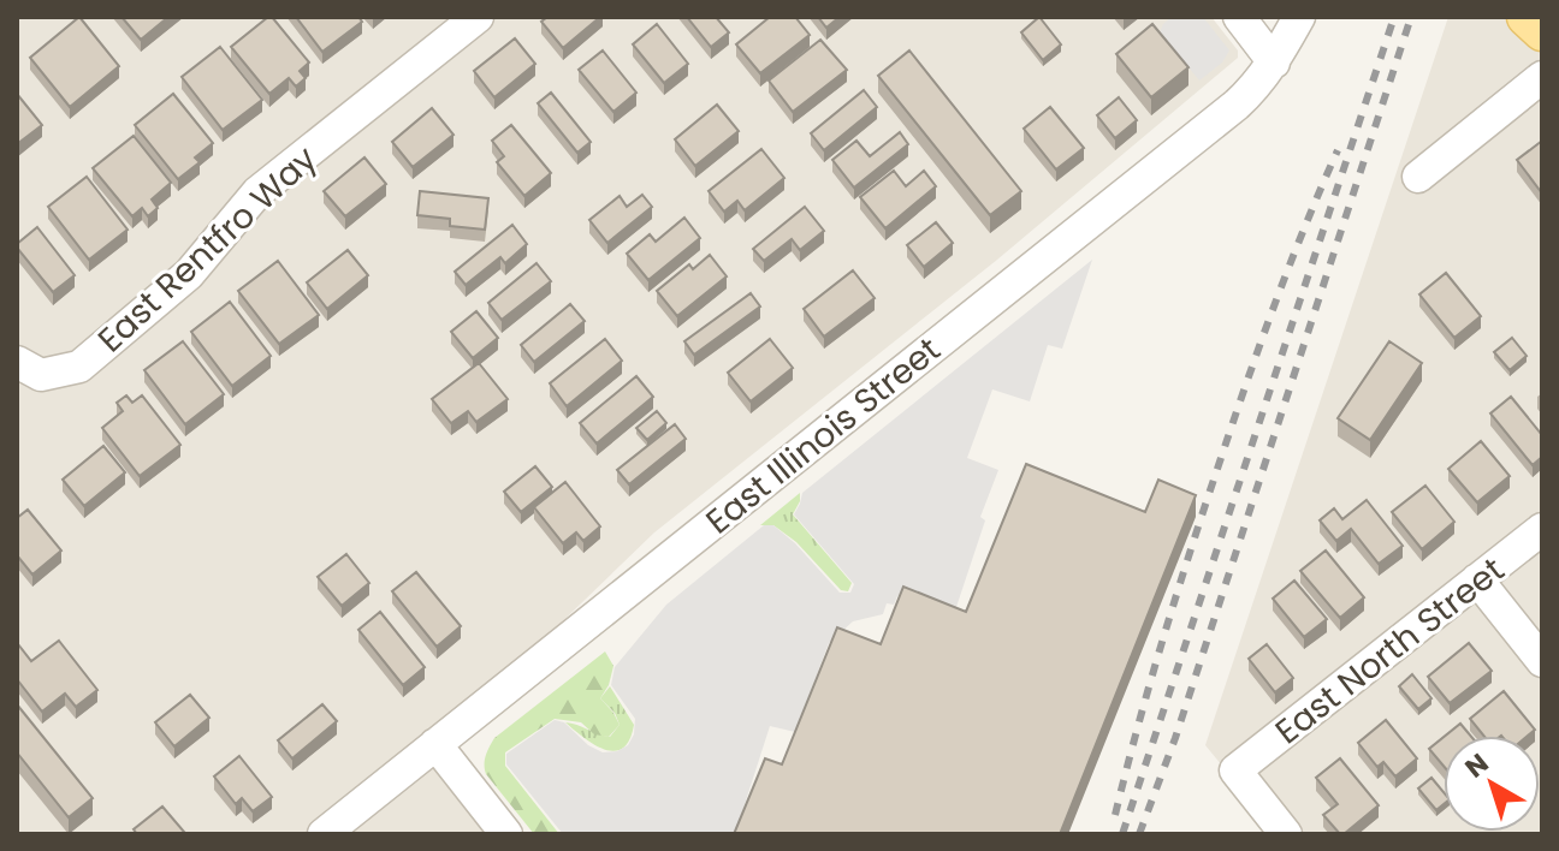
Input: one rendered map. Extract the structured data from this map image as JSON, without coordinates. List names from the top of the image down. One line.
{"streets":{"street":["East Rentfro Way","East Illinois Street","East North Street"]},"north":"top left"}
